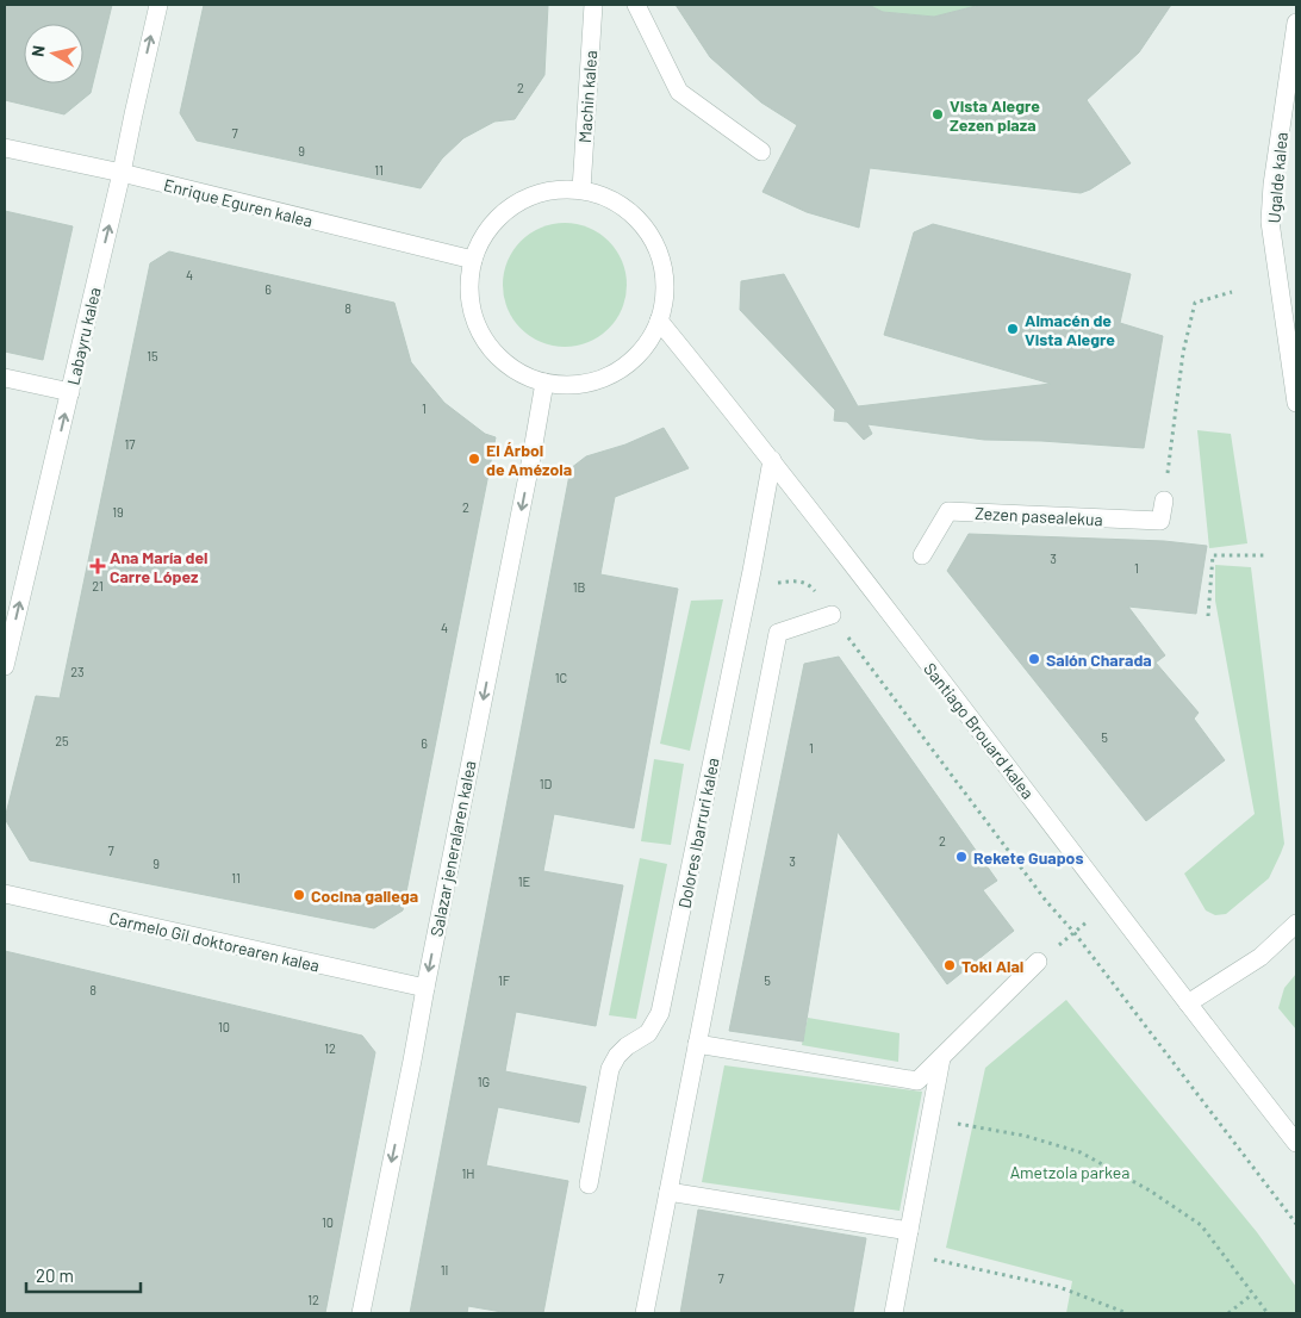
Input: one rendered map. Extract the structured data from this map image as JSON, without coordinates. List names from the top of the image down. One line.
{"streets":{"street":["Machin kalea","Ugalde kalea","Enrique Eguren kalea","Labayru kalea","Zezen pasealekua","Santiago Brouard kalea","Dolores Ibarruri kalea","Salazar jeneralaren kalea","Carmelo Gil doktorearen kalea"]},"crossings":[["Machin kalea","Enrique Eguren kalea"],["Machin kalea","Santiago Brouard kalea"],["Machin kalea","Salazar jeneralaren kalea"],["Enrique Eguren kalea","Labayru kalea"],["Enrique Eguren kalea","Santiago Brouard kalea"],["Enrique Eguren kalea","Salazar jeneralaren kalea"],["Santiago Brouard kalea","Dolores Ibarruri kalea"],["Santiago Brouard kalea","Salazar jeneralaren kalea"],["Salazar jeneralaren kalea","Carmelo Gil doktorearen kalea"]],"one_way":["Labayru kalea","Salazar jeneralaren kalea"],"parks":["Ametzola parkea"],"places":{"other":["Vista Alegre Zezen plaza","Almacén de Vista Alegre","El Árbol de Amézola","Salón Charada","Rekete Guapos","Cocina gallega","Toki Alai"],"health":["Ana María del Carre López"]},"house_numbers":["2","7","9","11","4","6","8","15","1","17","2","19","3","1","21","1B","4","23","1C","5","25","6","1","1D","2","7","3","9","11","1E","1F","5","8","10","12","1G","1H","10","1I","7","12"],"scale_bar":"20 m","north":"left"}
